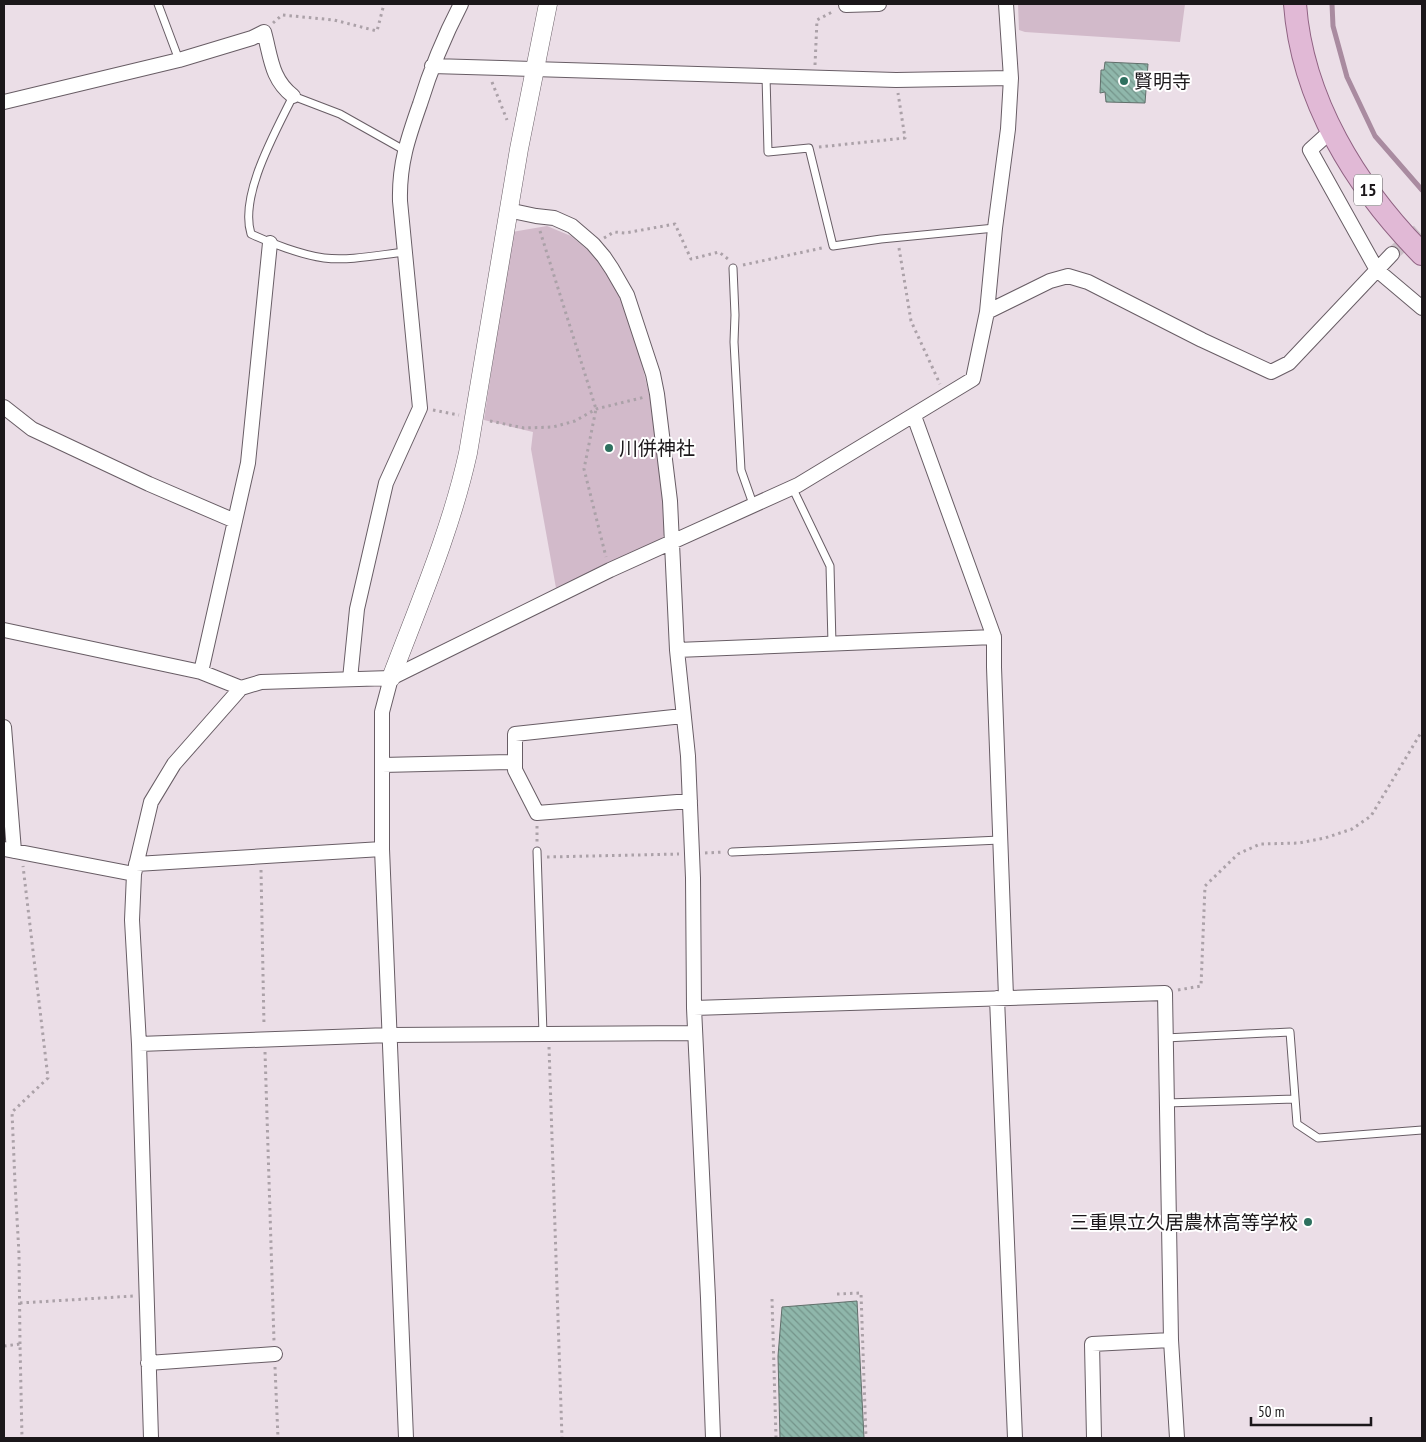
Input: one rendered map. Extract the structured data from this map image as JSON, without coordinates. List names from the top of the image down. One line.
{"streets":{"main road":["15"]},"places":["賢明寺","川併神社","三重県立久居農林高等学校"],"scale_bar":"50 m"}
